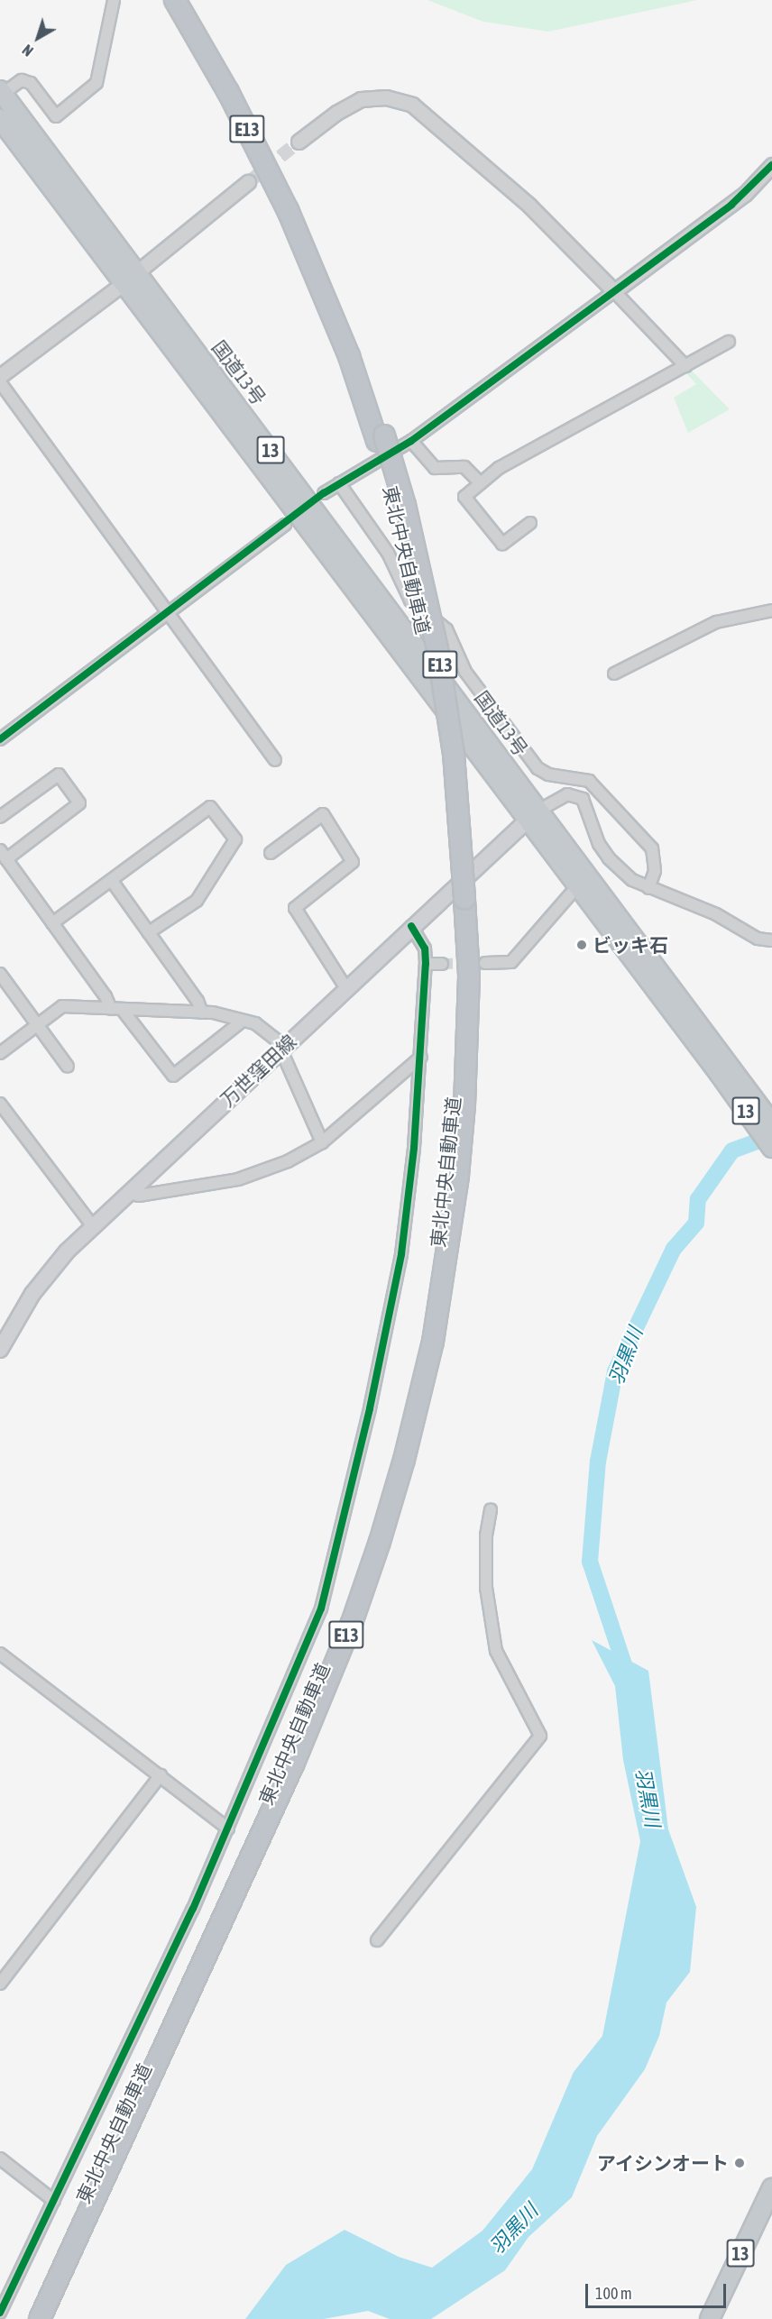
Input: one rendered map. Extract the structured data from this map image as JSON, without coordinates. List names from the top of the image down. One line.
{"streets":{"highway":["E13","国道13号","13","東北中央自動車道"],"main road":["万世窪田線"]},"crossings":[["国道13号","万世窪田線"]],"water":["羽黒川"],"places":["ビッキ石","アイシンオート"],"scale_bar":"100 m","north":"bottom left"}
